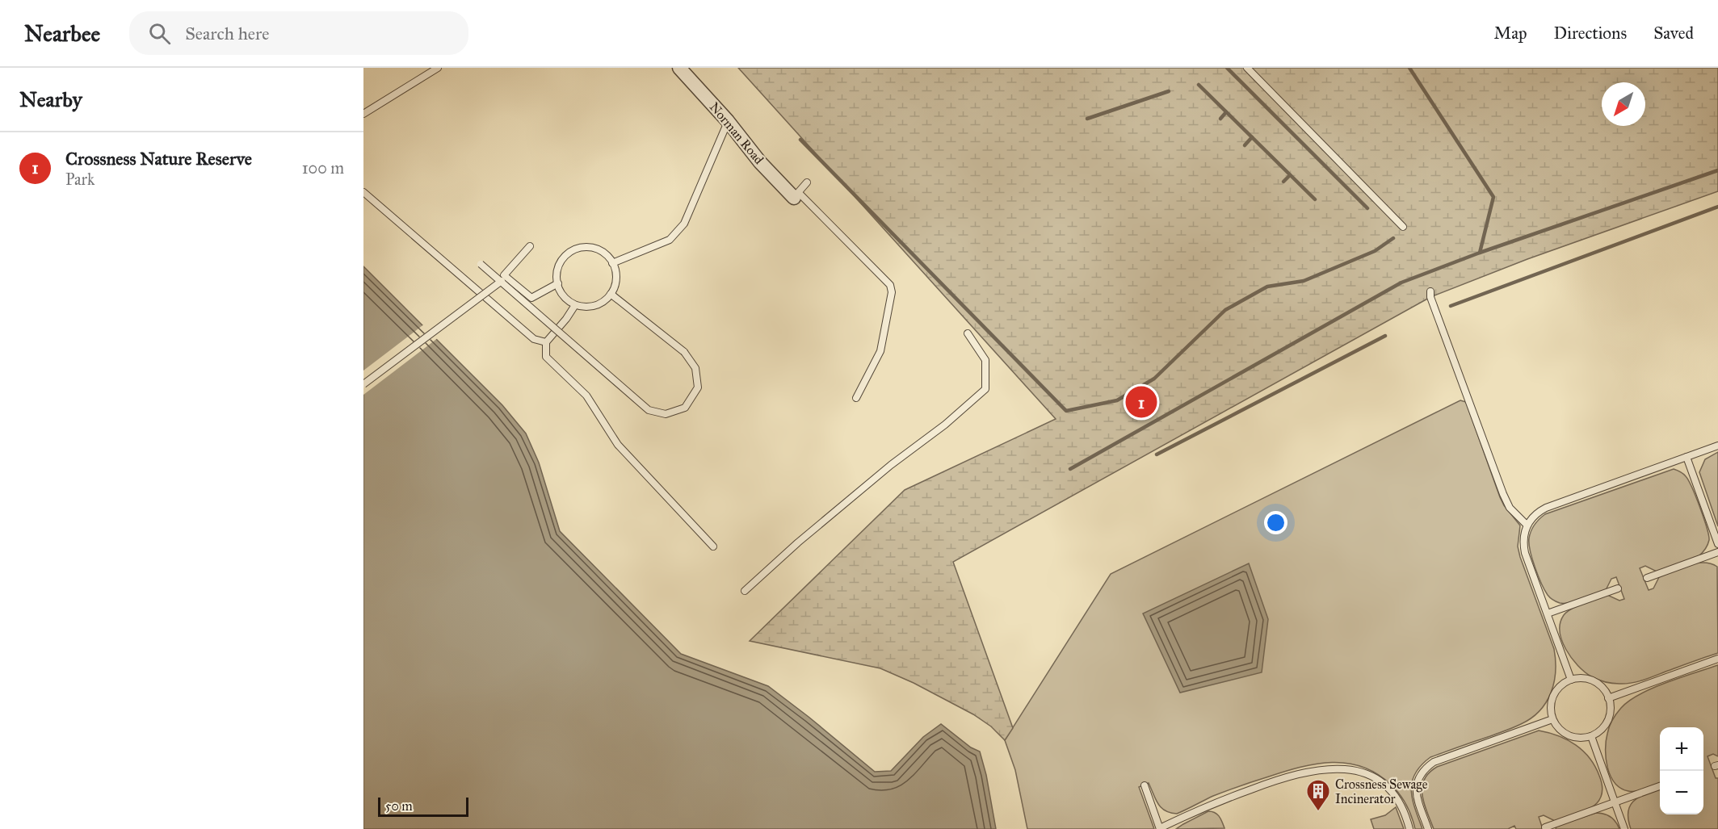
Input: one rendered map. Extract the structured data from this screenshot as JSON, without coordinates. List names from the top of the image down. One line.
{"streets":{"street":["Norman Road"]},"places":{"building":["Crossness Sewage Incinerator"]},"scale_bar":"50 m","north":"bottom left","page":{"header":"Nearbee","search":"Search here","nav":["Map","Directions","Saved"],"heading":"Nearby","list":[{"mark":"1","name":"Crossness Nature Reserve","note":"Park","value":"100 m"}],"pins":"1","map_buttons":["+","−"],"scale":"50 m"}}
